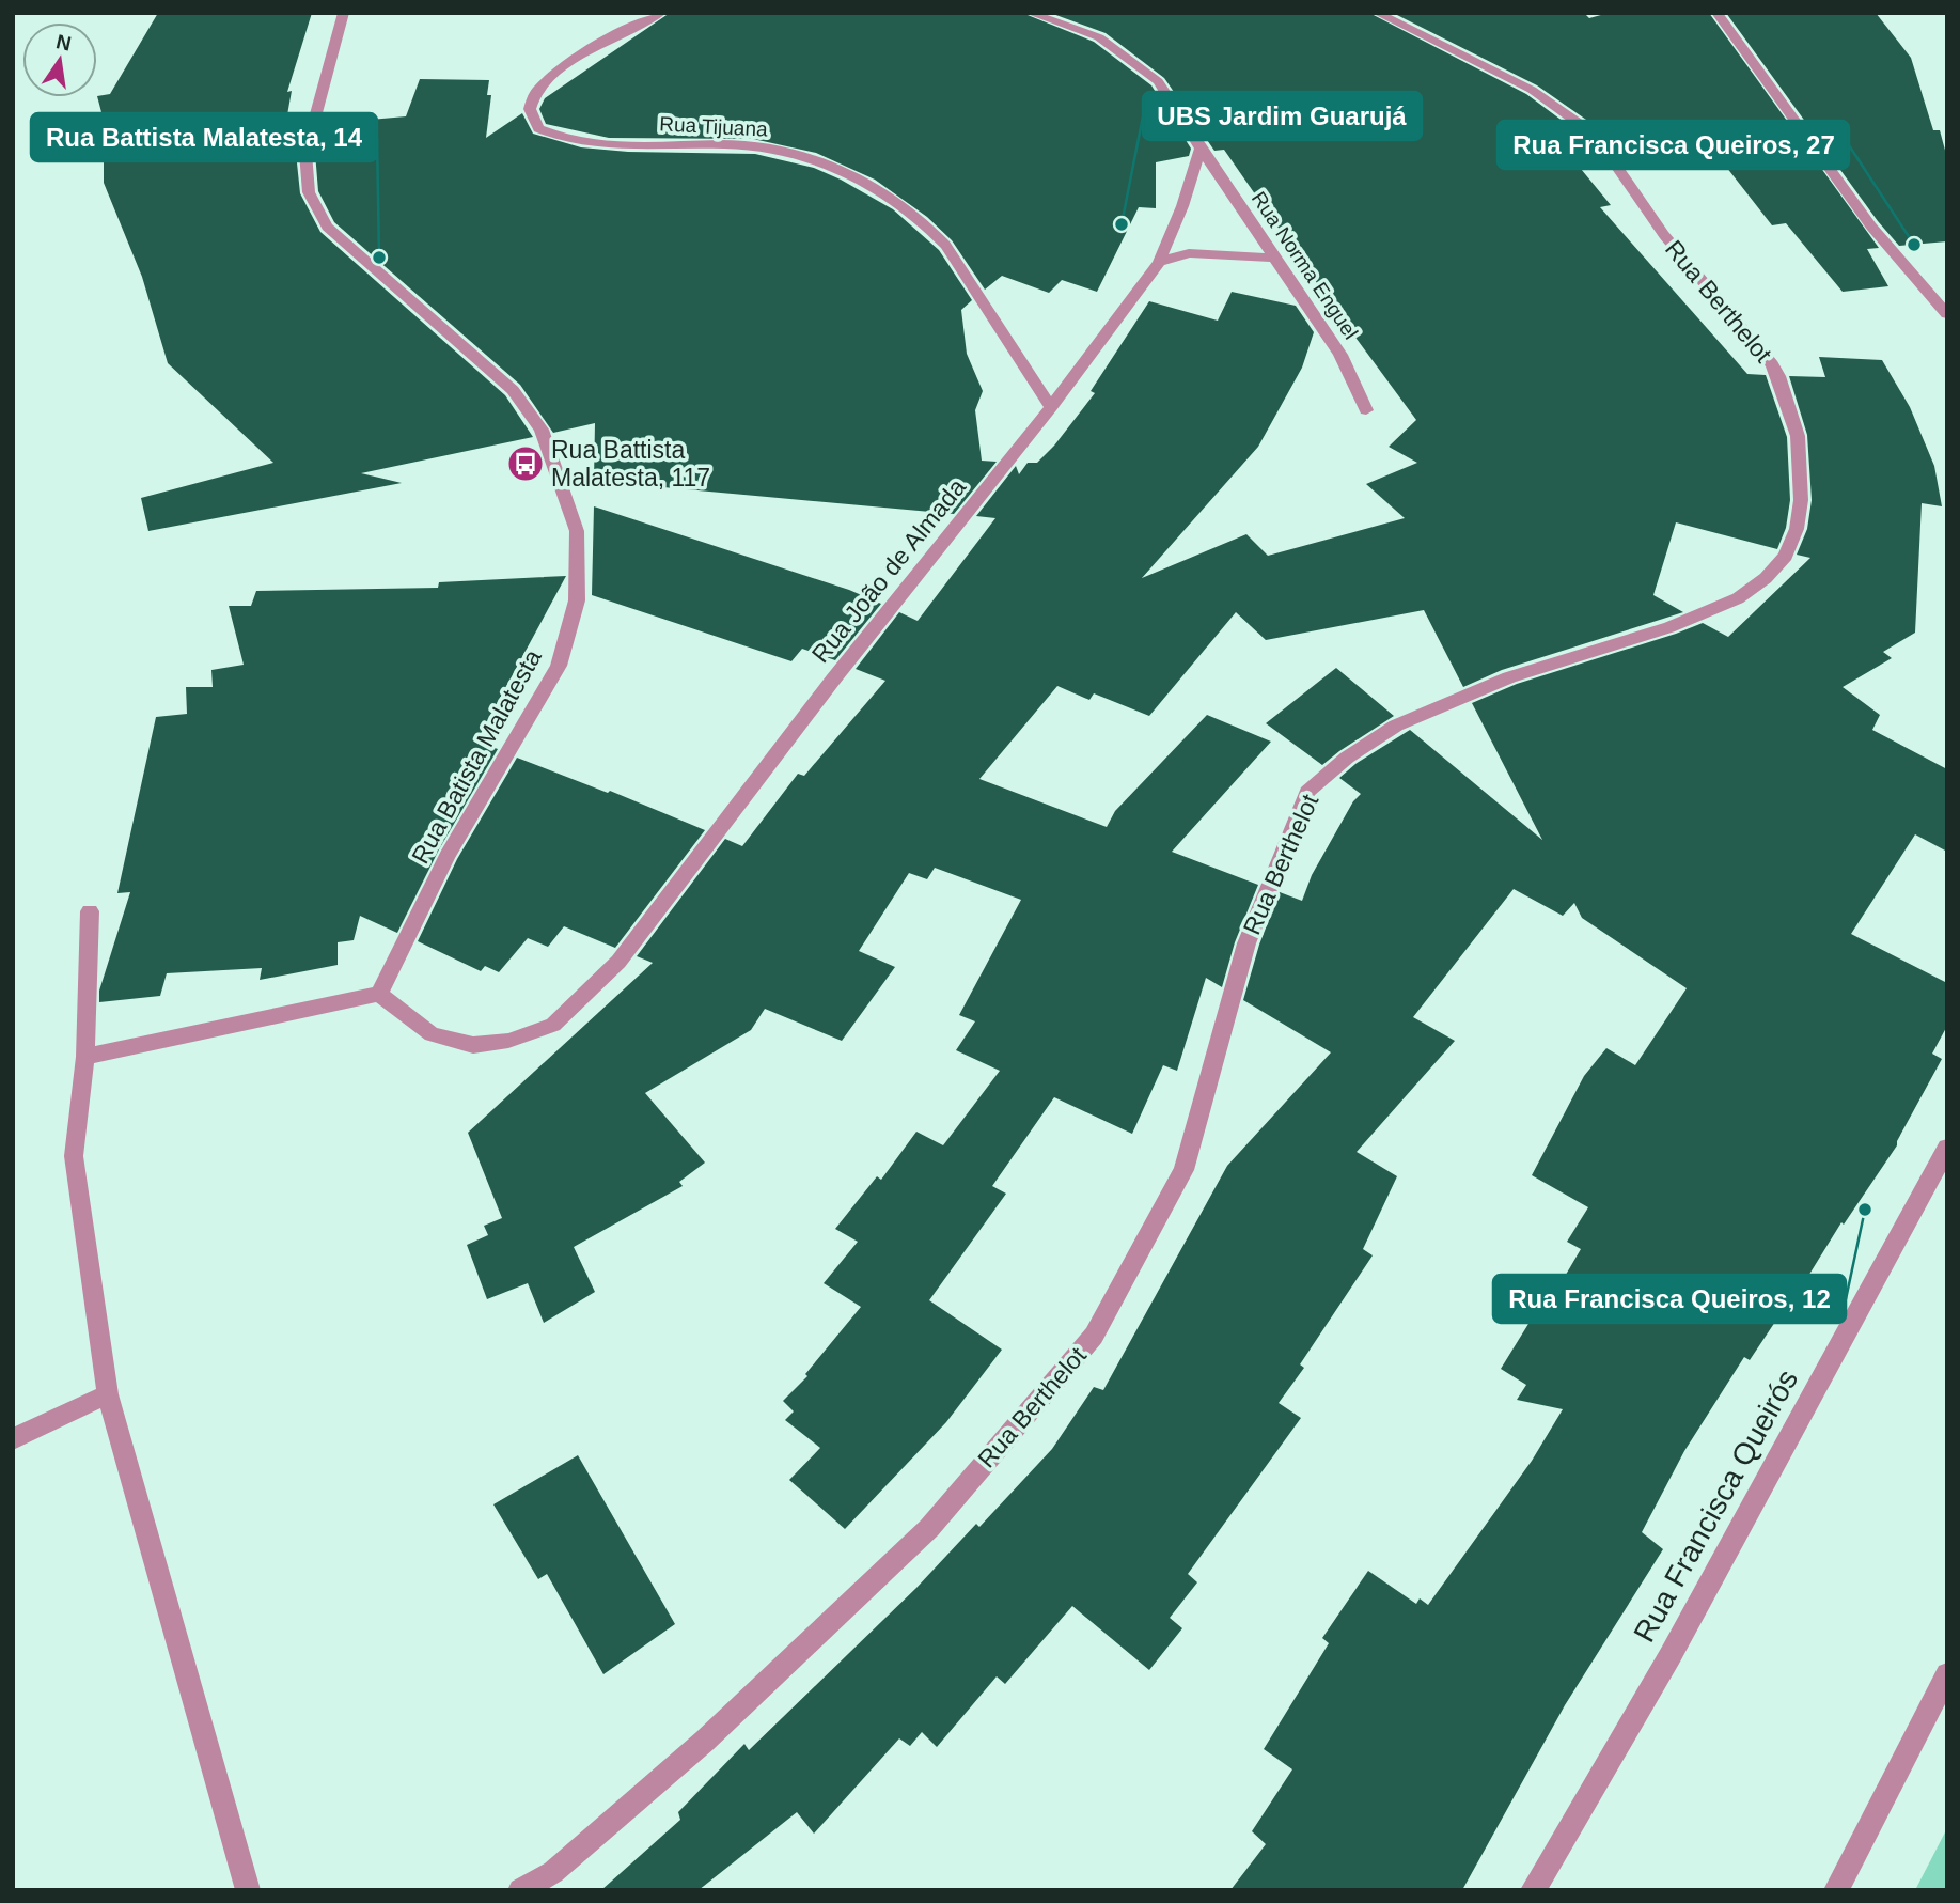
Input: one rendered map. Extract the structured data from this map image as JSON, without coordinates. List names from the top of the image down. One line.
{"streets":{"street":["Rua Tijuana","Rua Norma Enguel","Rua Berthelot","Rua João de Almada","Rua Batista Malatesta","Rua Francisca Queirós"]},"crossings":[["Rua Tijuana","Rua João de Almada"],["Rua Norma Enguel","Rua João de Almada"],["Rua João de Almada","Rua Batista Malatesta"]],"places":{"other":["UBS Jardim Guarujá","Rua Francisca Queiros, 27","Rua Battista Malatesta, 14","Rua Francisca Queiros, 12"],"bus stop":["Rua Battista Malatesta, 117"]},"north":"top"}
